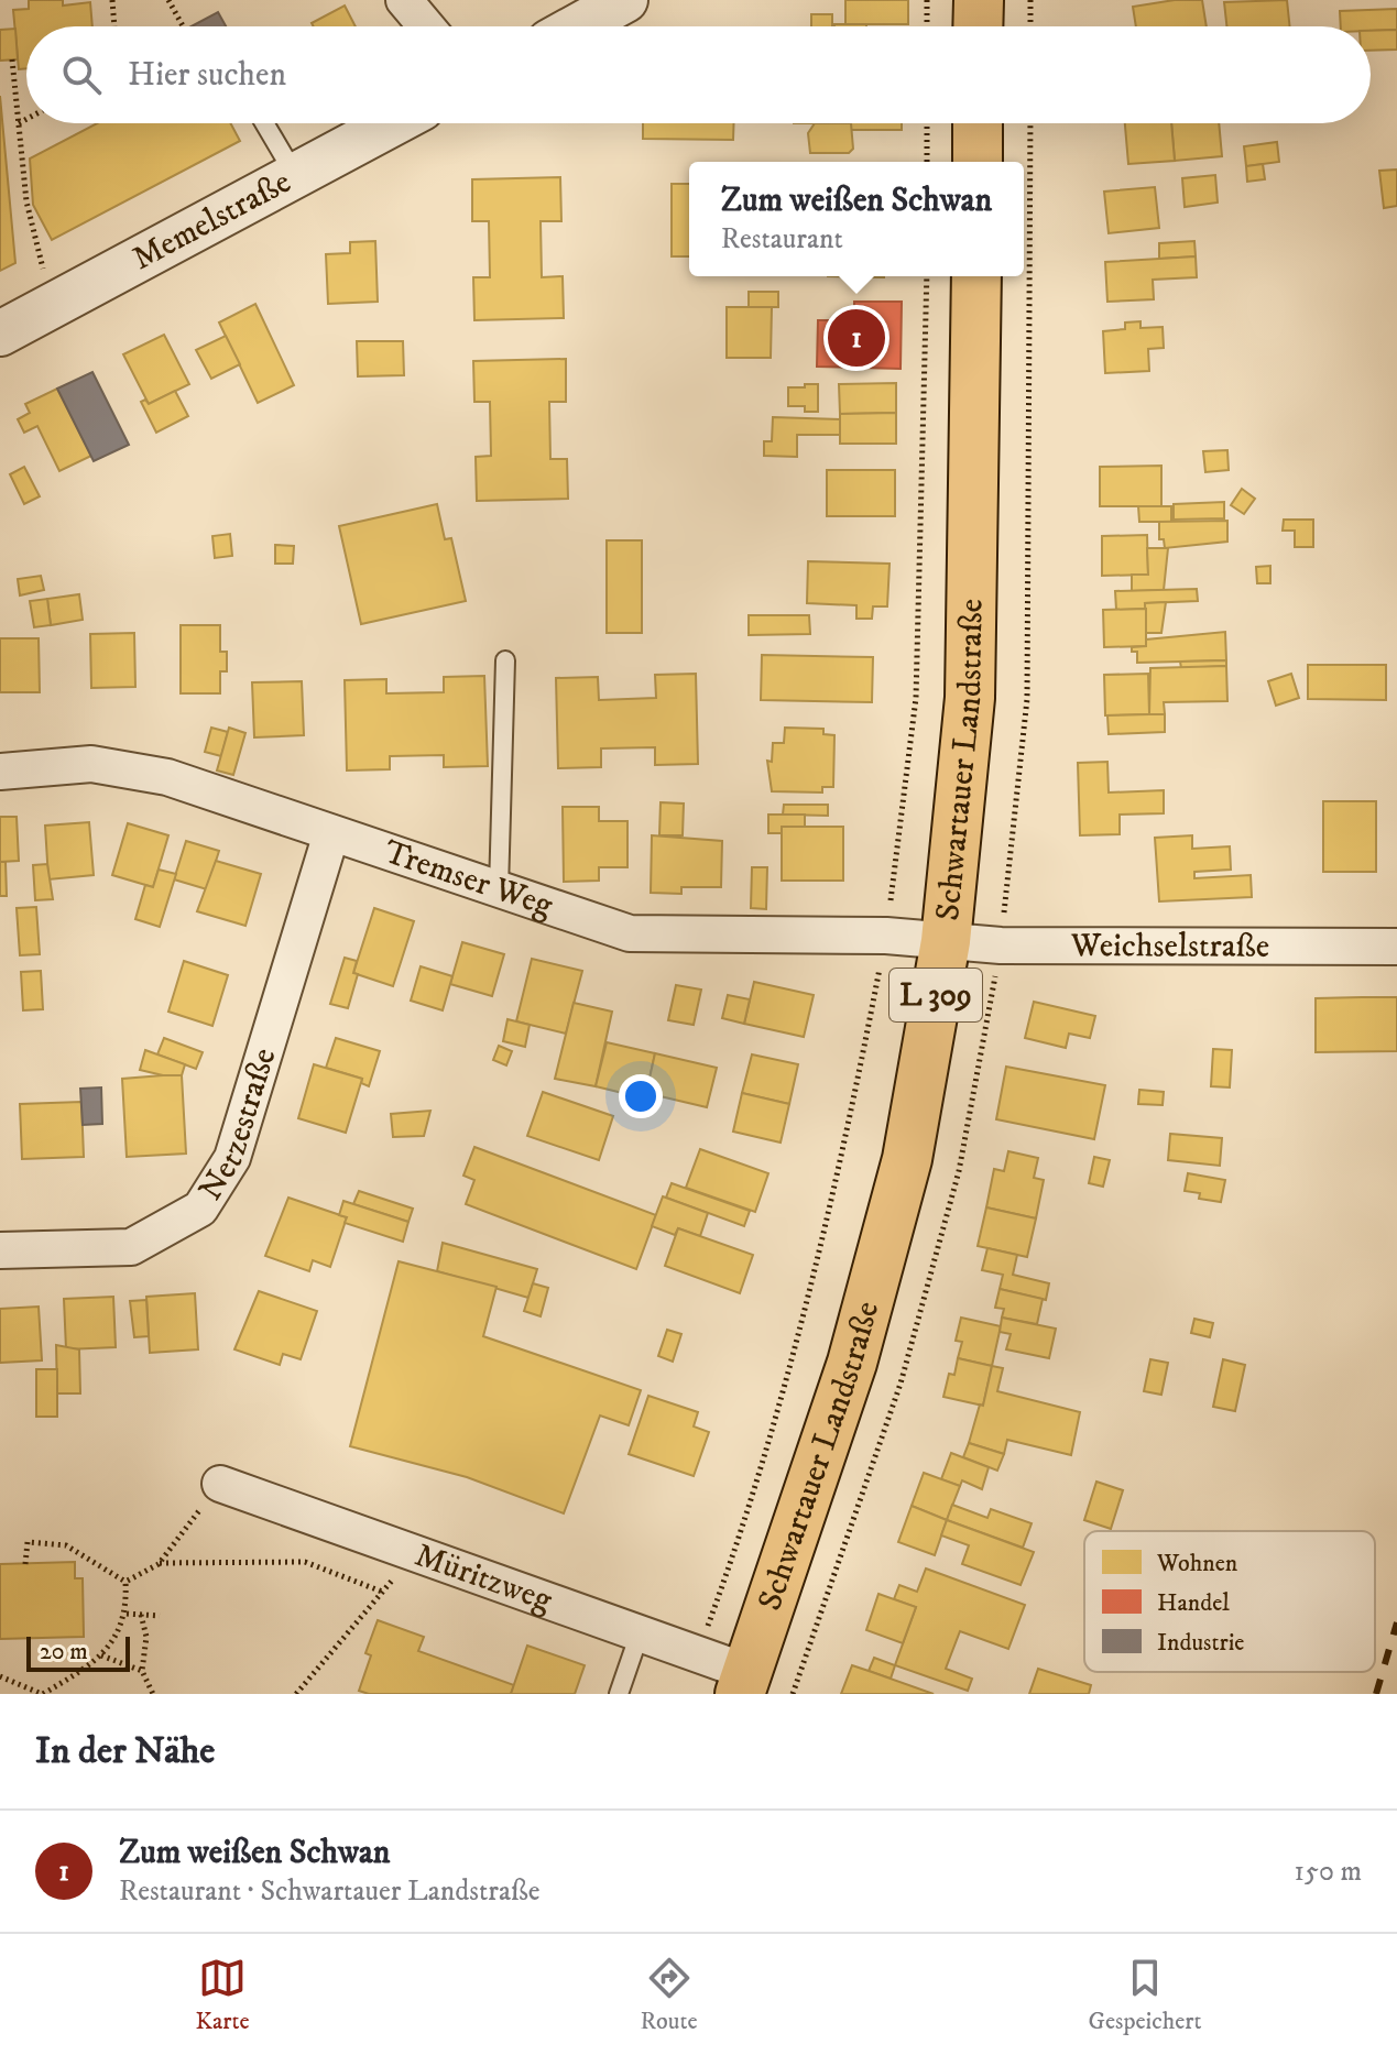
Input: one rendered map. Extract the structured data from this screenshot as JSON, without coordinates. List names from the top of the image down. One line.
{"streets":{"main road":["Schwartauer Landstraße","L 309"],"street":["Memelstraße","Tremser Weg","Weichselstraße","Netzestraße","Müritzweg"]},"crossings":[["Schwartauer Landstraße","Tremser Weg"],["Schwartauer Landstraße","Weichselstraße"],["Schwartauer Landstraße","Müritzweg"],["Tremser Weg","Weichselstraße"],["Tremser Weg","Netzestraße"]],"legend":["Wohnen","Handel","Industrie"],"scale_bar":"20 m","page":{"search":"Hier suchen","popup":["Zum weißen Schwan","Restaurant"],"pins":"1","scale":"20 m","heading":"In der Nähe","list":[{"mark":"1","name":"Zum weißen Schwan","note":"Restaurant · Schwartauer Landstraße","value":"150 m"}],"nav":["Karte","Route","Gespeichert"]}}
